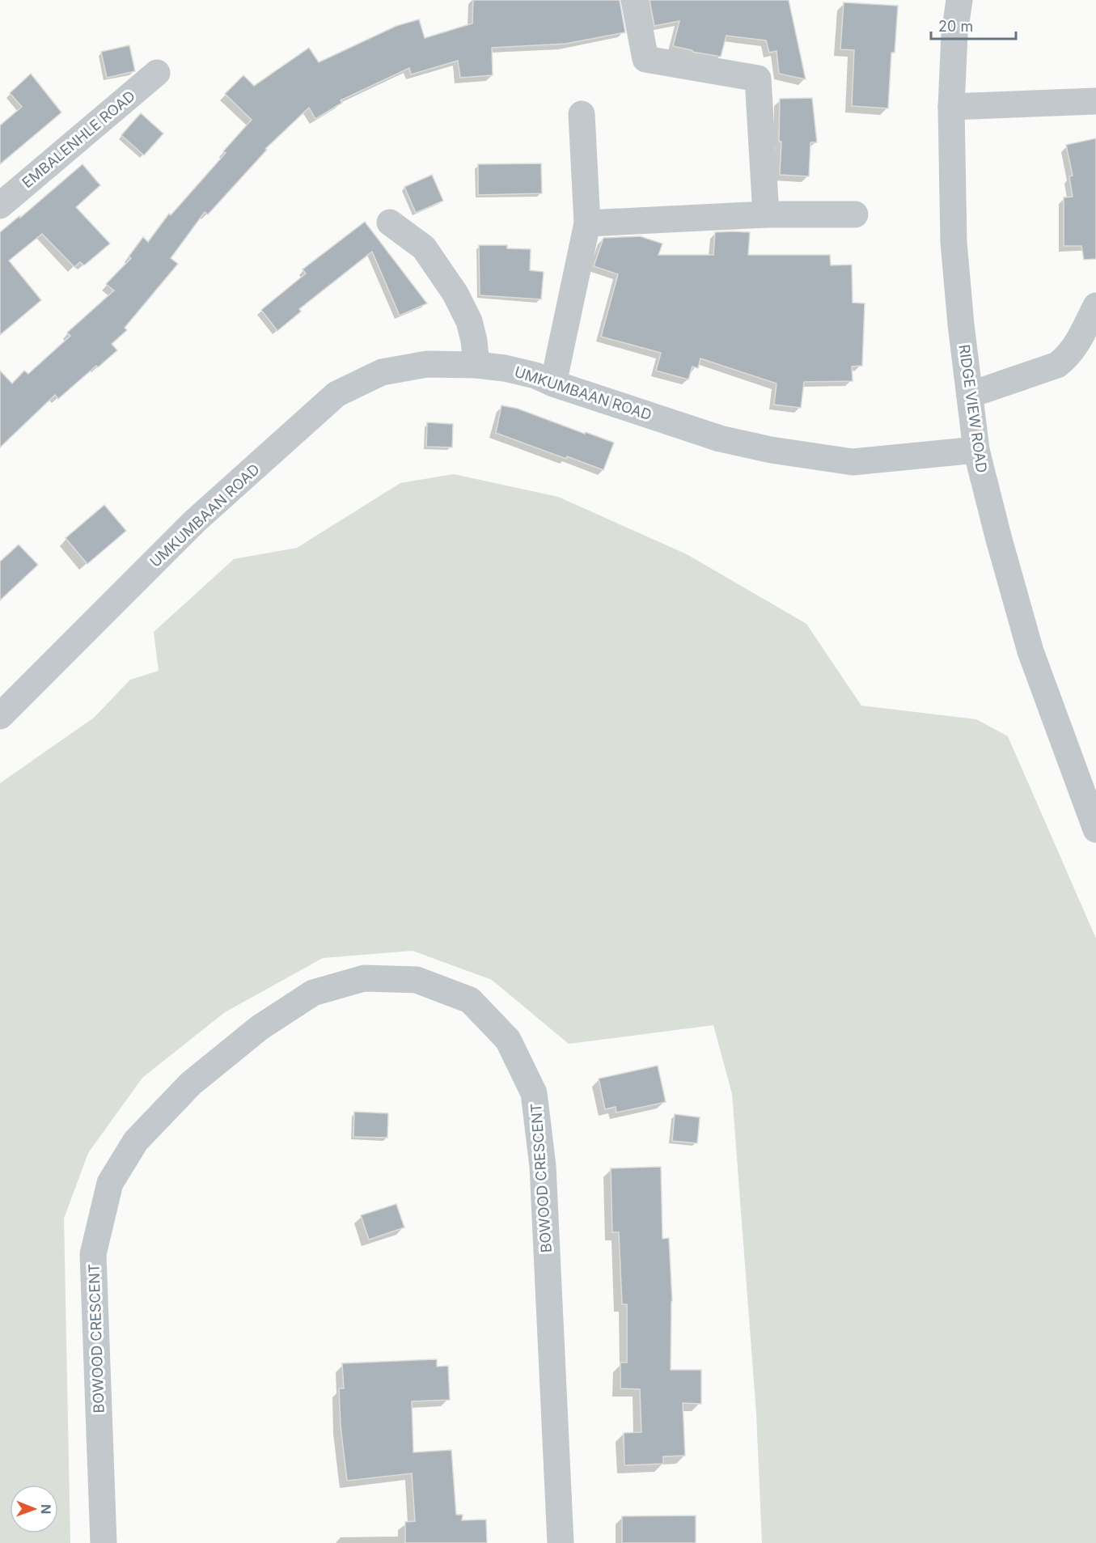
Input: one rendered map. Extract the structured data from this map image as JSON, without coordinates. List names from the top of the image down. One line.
{"streets":{"street":["EMBALENHLE ROAD","UMKUMBAAN ROAD","RIDGE VIEW ROAD","BOWOOD CRESCENT"]},"crossings":[["UMKUMBAAN ROAD","RIDGE VIEW ROAD"]],"scale_bar":"20 m","north":"right"}
